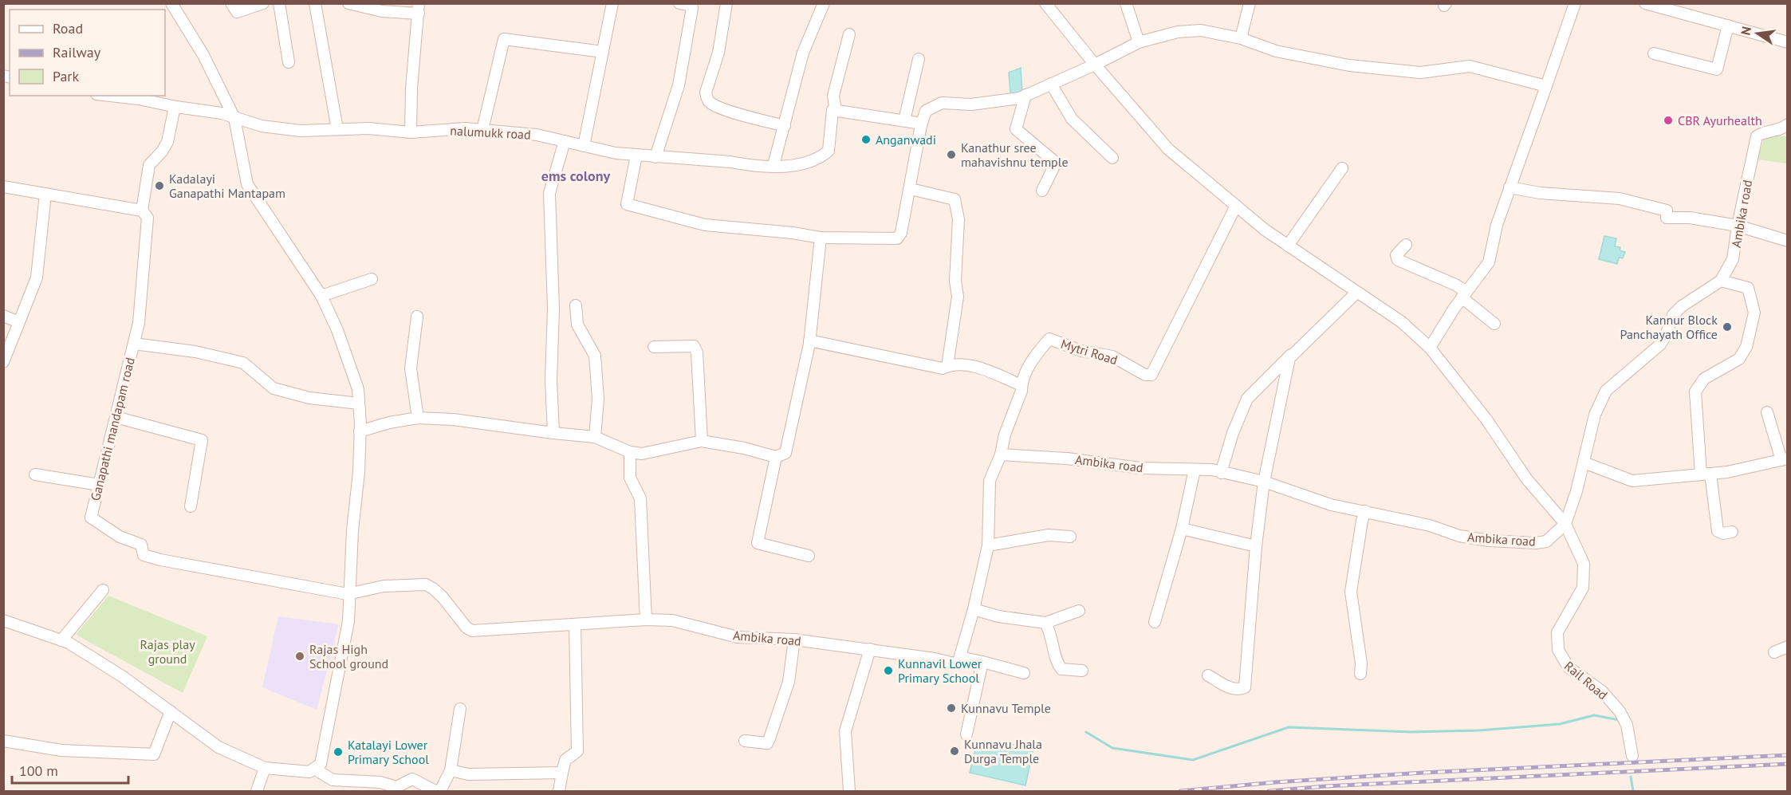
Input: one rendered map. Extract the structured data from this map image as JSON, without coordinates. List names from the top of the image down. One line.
{"streets":{"street":["nalumukk road","Ambika road","Mytri Road","Ganapathi mandapam road","Rail Road"]},"crossings":[["Ambika road","Mytri Road"],["Ambika road","Ganapathi mandapam road"],["Ambika road","Rail Road"],["Mytri Road","Rail Road"]],"districts":["ems colony"],"parks":["Rajas play ground"],"places":["CBR Ayurhealth","Anganwadi","Kanathur sree mahavishnu temple","Kadalayi Ganapathi Mantapam","Kannur Block Panchayath Office","Rajas High School ground","Kunnavil Lower Primary School","Kunnavu Temple","Kunnavu Jhala Durga Temple","Katalayi Lower Primary School"],"legend":["Road","Railway","Park"],"scale_bar":"100 m","north":"left"}
